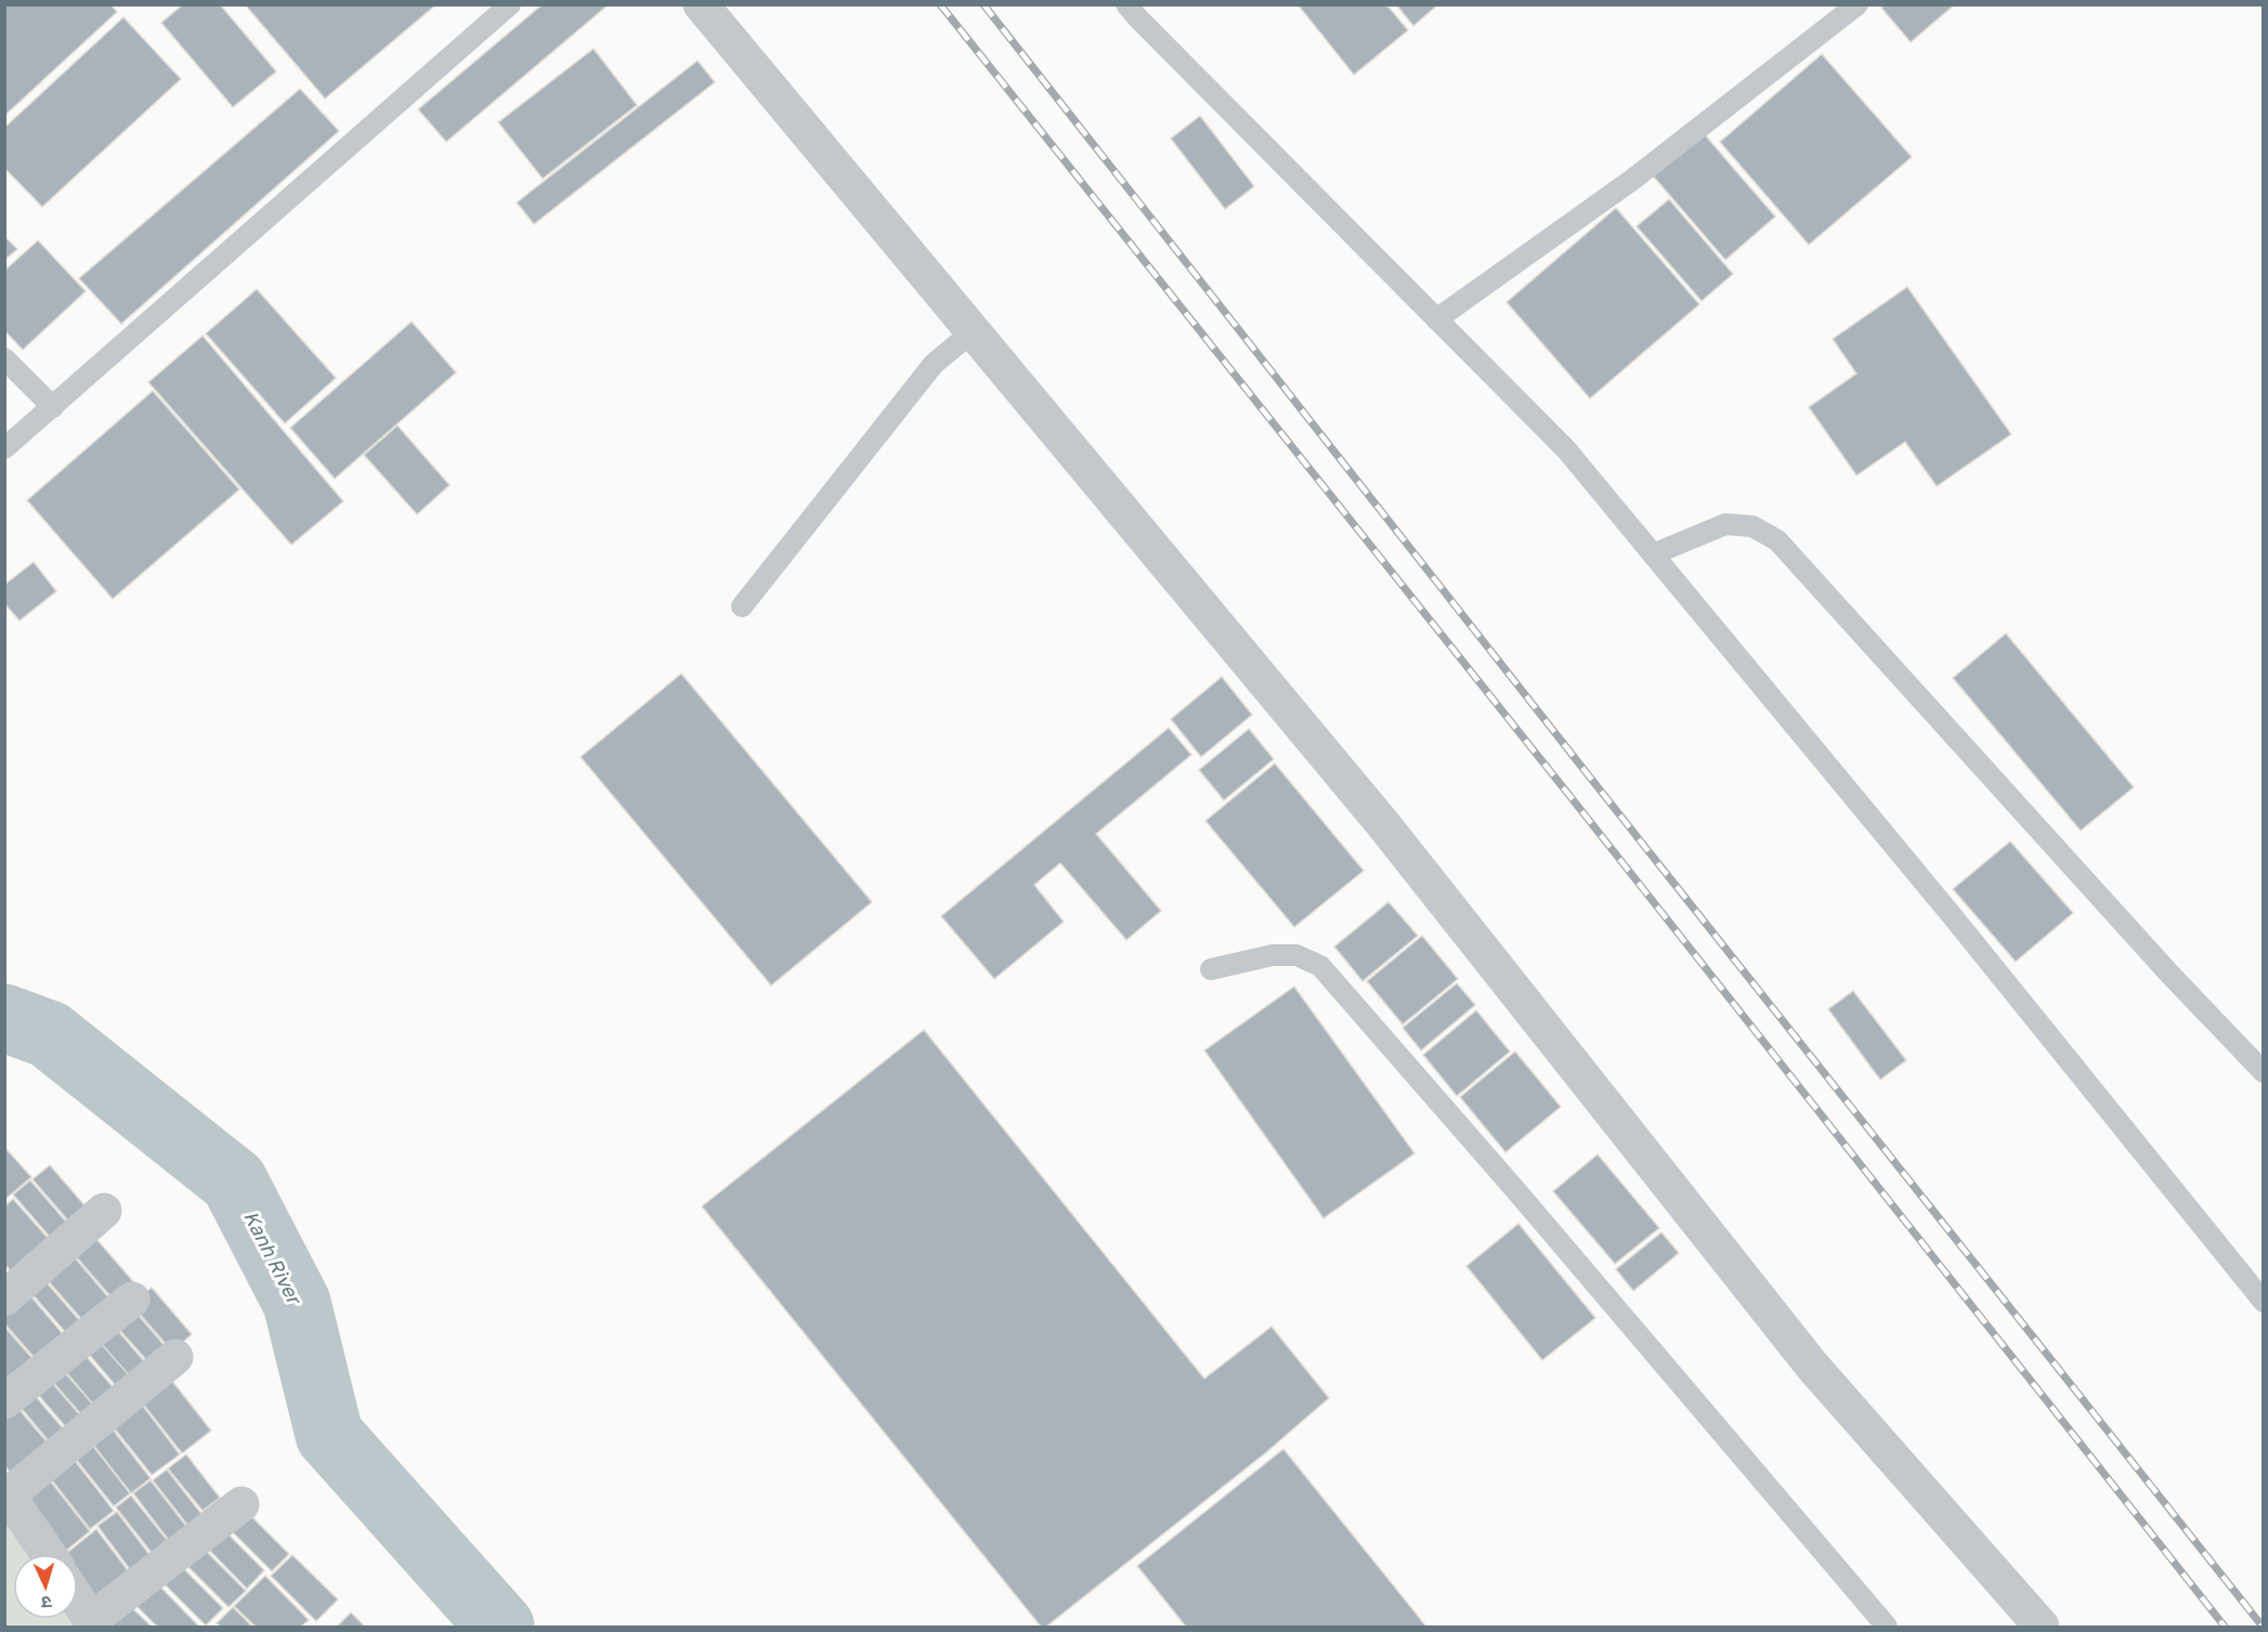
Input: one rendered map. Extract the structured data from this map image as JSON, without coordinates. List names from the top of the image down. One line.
{"water":["Kanh River"],"north":"bottom"}
